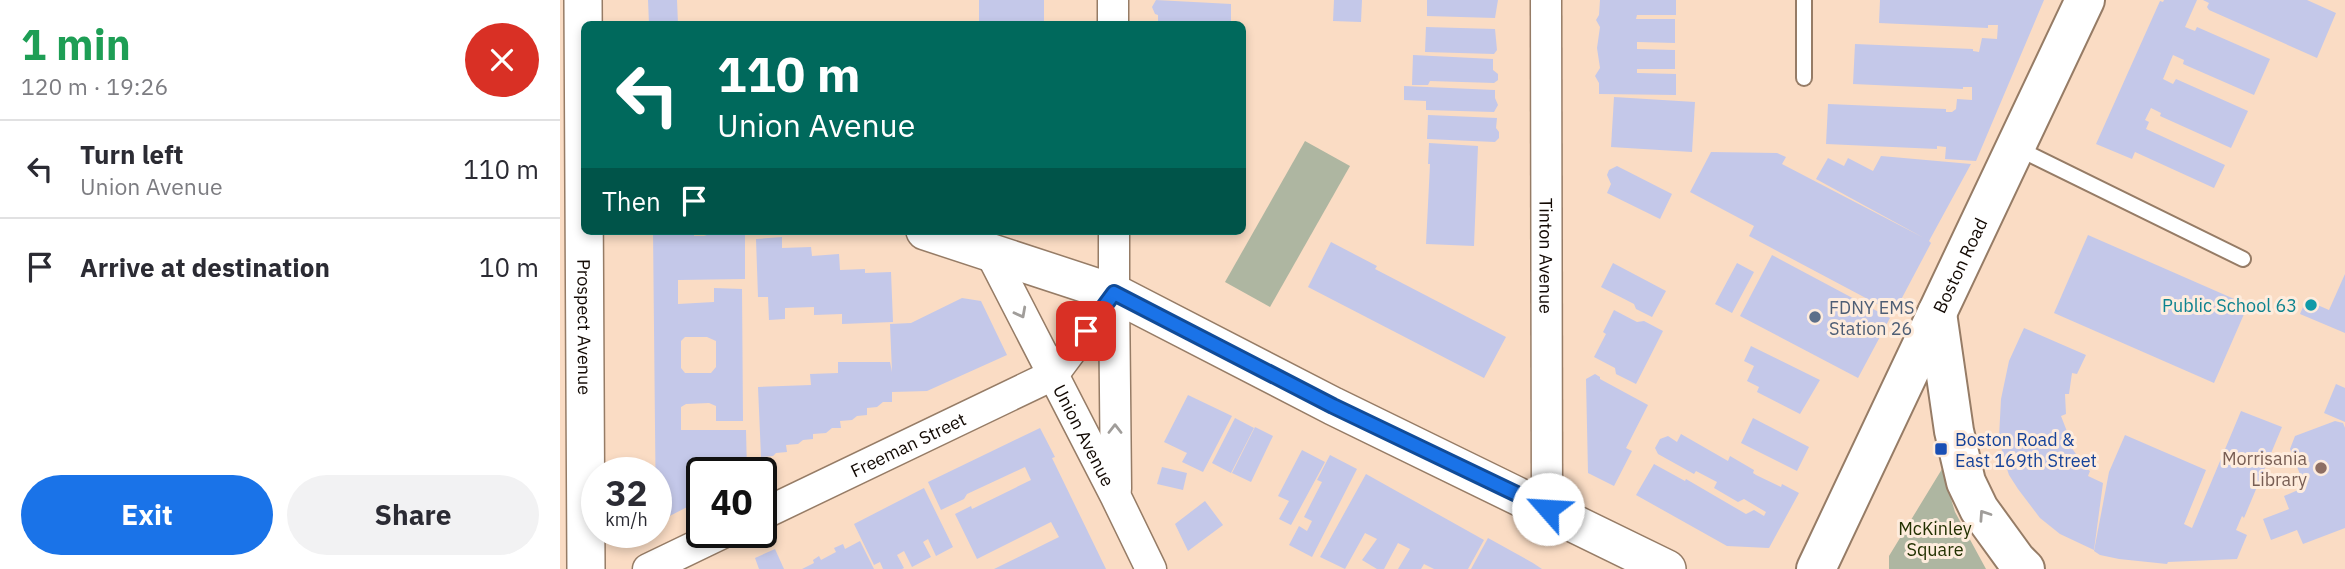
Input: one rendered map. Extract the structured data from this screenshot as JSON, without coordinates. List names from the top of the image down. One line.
{"streets":{"main road":["Boston Road"],"street":["Tinton Avenue","Prospect Avenue","Union Avenue","Freeman Street"]},"crossings":[["Union Avenue","Freeman Street"]],"parks":["McKinley Square"],"places":{"other":["Public School 63","FDNY EMS Station 26","Morrisania Library"],"transit":["Boston Road & East 169th Street"]},"page":{"heading":["1 min","120 m · 19:26"],"turn":["110 m","Union Avenue"],"list":[{"name":"Turn left","note":"Union Avenue","value":"110 m"},{"name":"Arrive at destination","value":"10 m"}],"then":"Then","speed":"32 km/h","limit":"40","buttons":["Exit","Share"]}}
